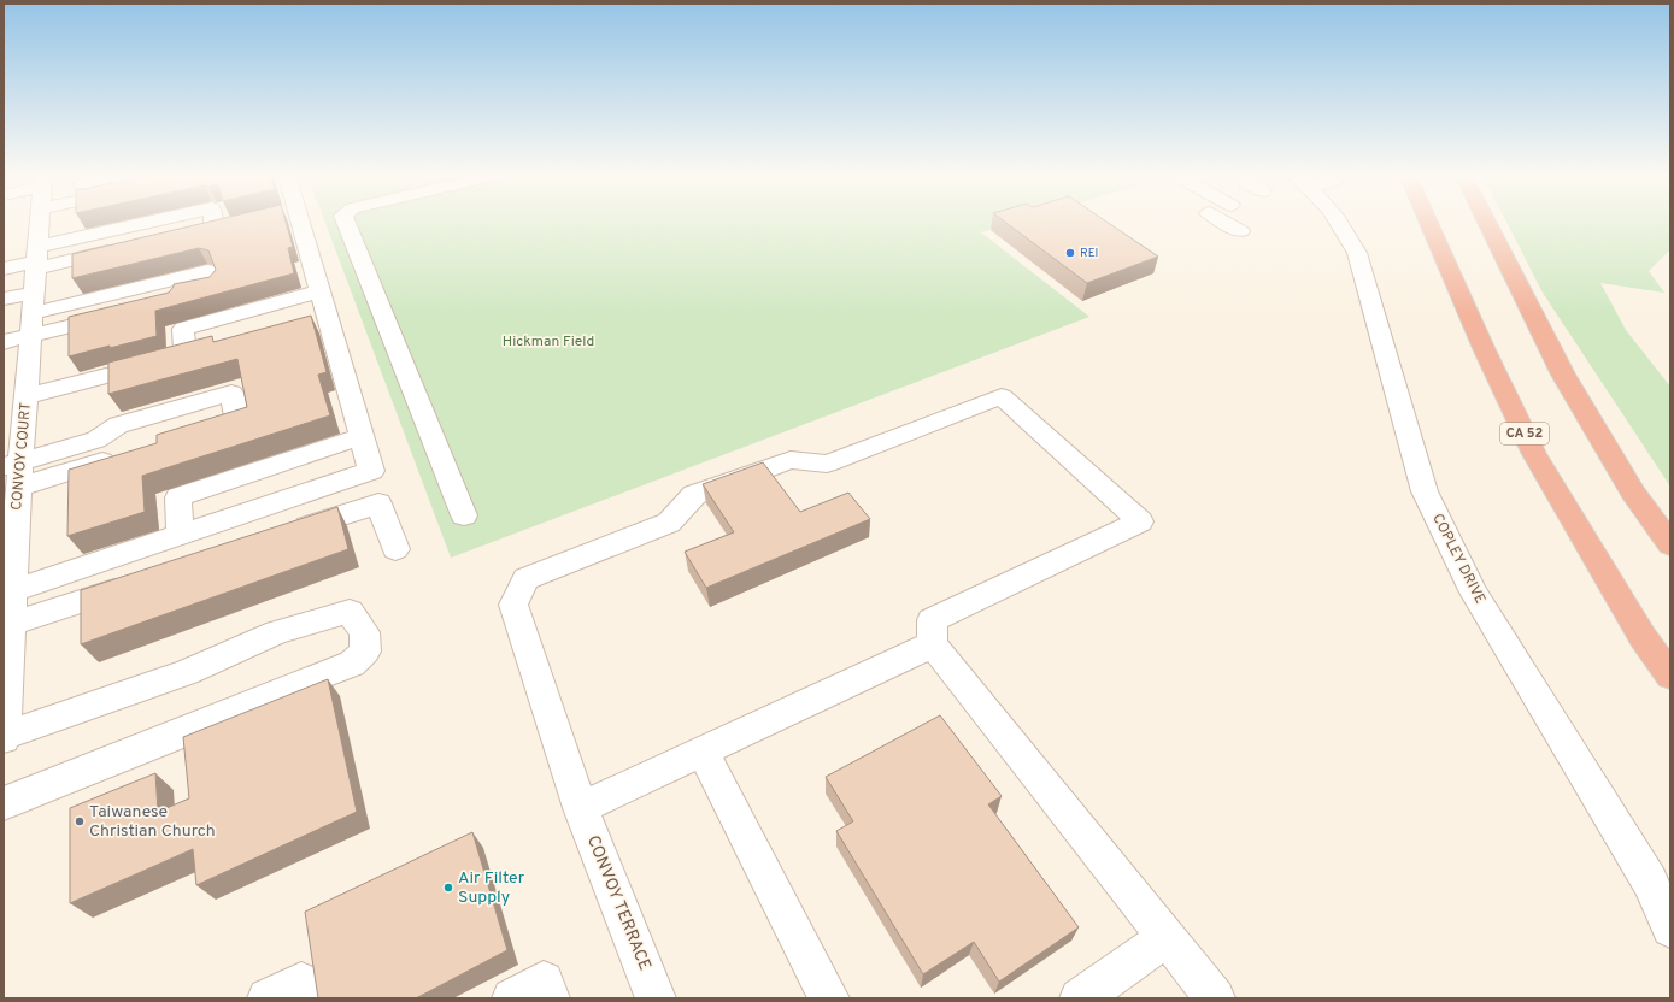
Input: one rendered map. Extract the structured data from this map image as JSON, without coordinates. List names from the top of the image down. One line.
{"streets":{"highway":["CA 52"],"street":["CONVOY COURT","COPLEY DRIVE","CONVOY TERRACE"]},"parks":["Hickman Field"],"places":["REI","Taiwanese Christian Church","Air Filter Supply"]}
